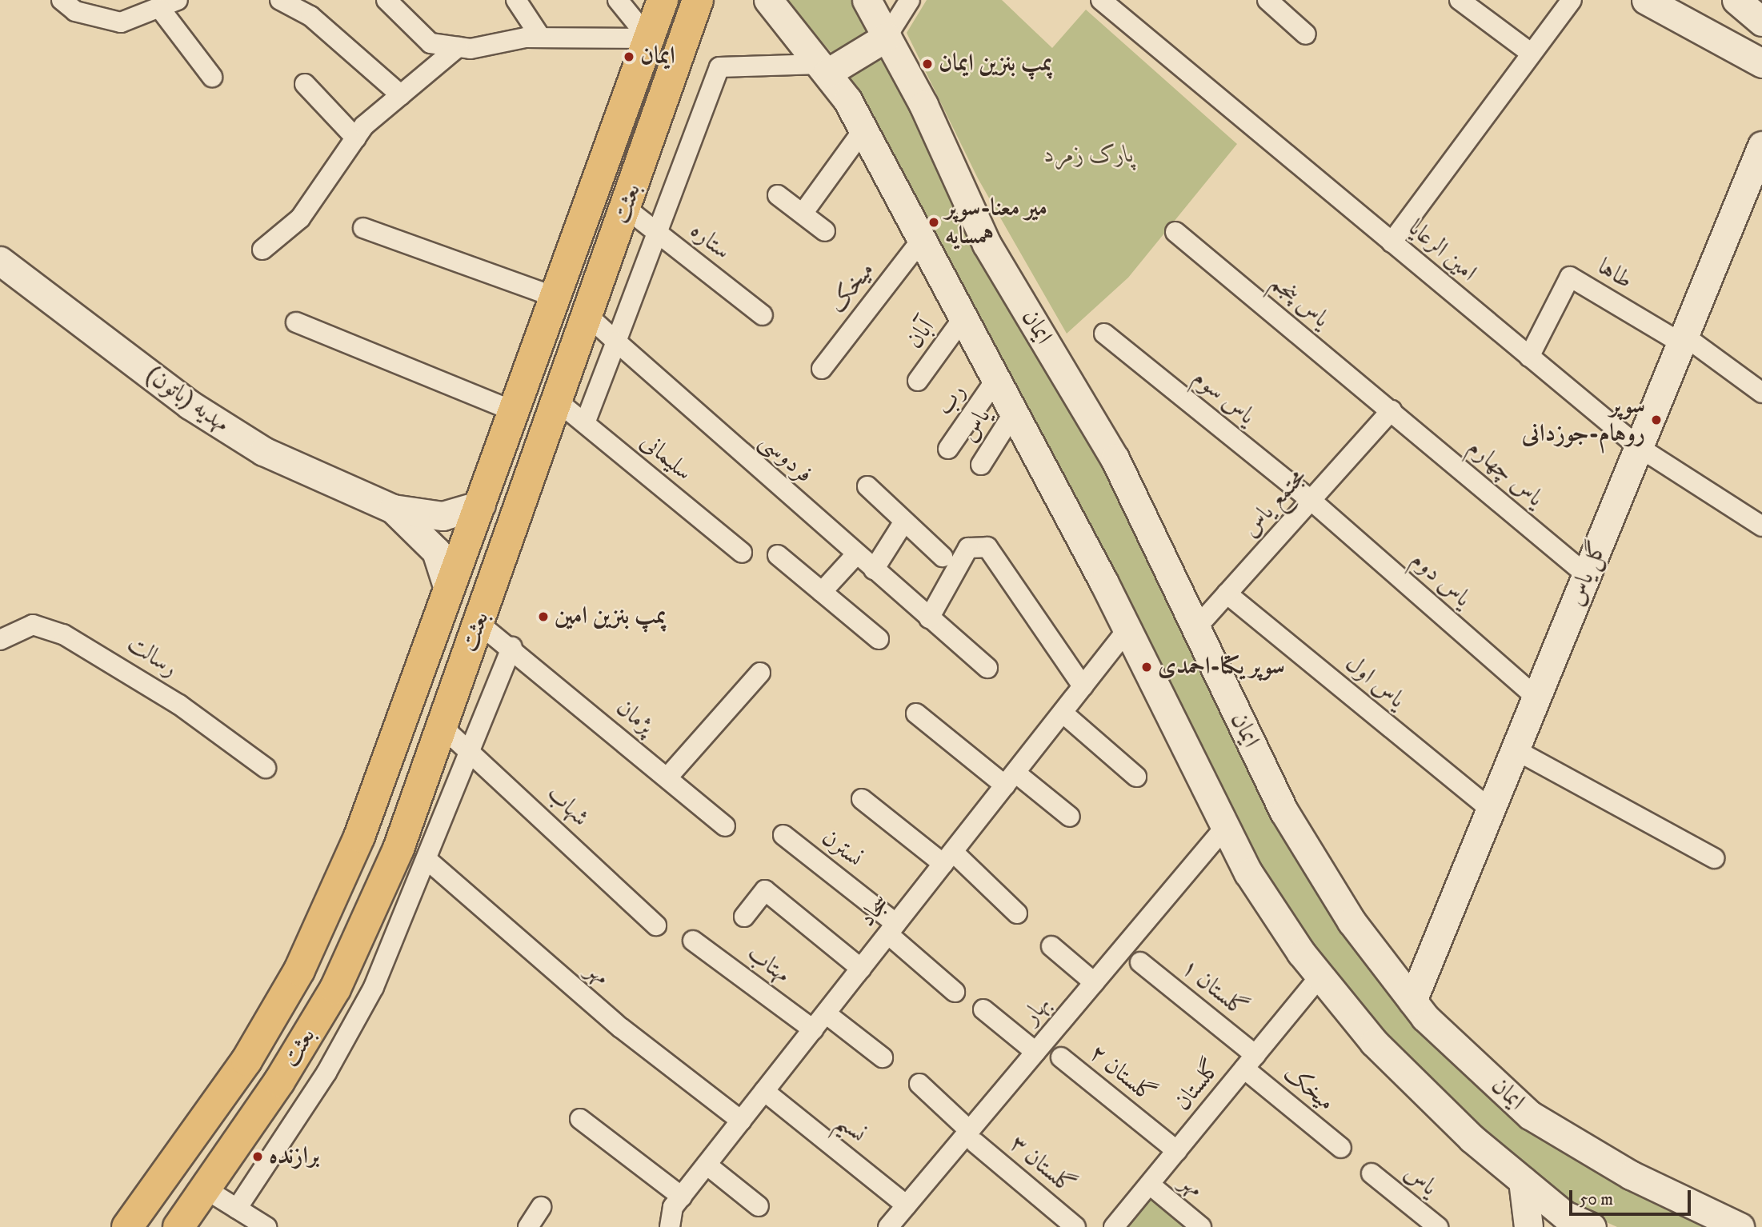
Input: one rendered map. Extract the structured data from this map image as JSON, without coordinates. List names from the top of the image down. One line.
{"streets":{"main road":["بعثت","ایمان","مهدیه (باتون)","گل یاس"],"street":["ستاره","امین الرعایا","طاها","میخک","یاس پنجم","آبان","یاس سوم","رب","یاس","سلیمانی","فردوسی","یاس چهارم","مجتمع یاس","یاس دوم","رسالت","یاس اول","پژمان","شهاب","نسترن","سجاد","مهتاب","مهر","گلستان ۱","بهار","گلستان ۲","گلستان","نسیم","گلستان ۳"]},"crossings":[["بعثت","ستاره"],["بعثت","مهدیه (باتون)"],["بعثت","سلیمانی"],["بعثت","فردوسی"],["بعثت","پژمان"],["بعثت","شهاب"],["امین الرعایا","طاها"],["امین الرعایا","گل یاس"],["طاها","گل یاس"],["میخک","گلستان ۱"],["میخک","گلستان"],["یاس پنجم","یاس چهارم"],["یاس پنجم","مجتمع یاس"],["ایمان","مجتمع یاس"],["ایمان","گل یاس"],["یاس سوم","مجتمع یاس"],["یاس سوم","یاس دوم"],["یاس چهارم","مجتمع یاس"],["یاس چهارم","گل یاس"],["مجتمع یاس","یاس دوم"],["مجتمع یاس","یاس اول"],["گل یاس","یاس دوم"],["گل یاس","یاس اول"],["نسترن","سجاد"],["سجاد","مهتاب"],["سجاد","مهر"],["سجاد","نسیم"],["مهر","گلستان"],["گلستان ۱","گلستان"],["بهار","نسیم"],["بهار","گلستان ۳"],["گلستان ۲","گلستان"]],"parks":["پارک زمرد"],"places":["ایمان","پمپ بنزین ایمان","میر معنا-سوپر همسایه","سوپر روهام-جوزدانی","پمپ بنزین امین","سوپر یکتا-احمدی","برازنده"],"scale_bar":"50 m"}
